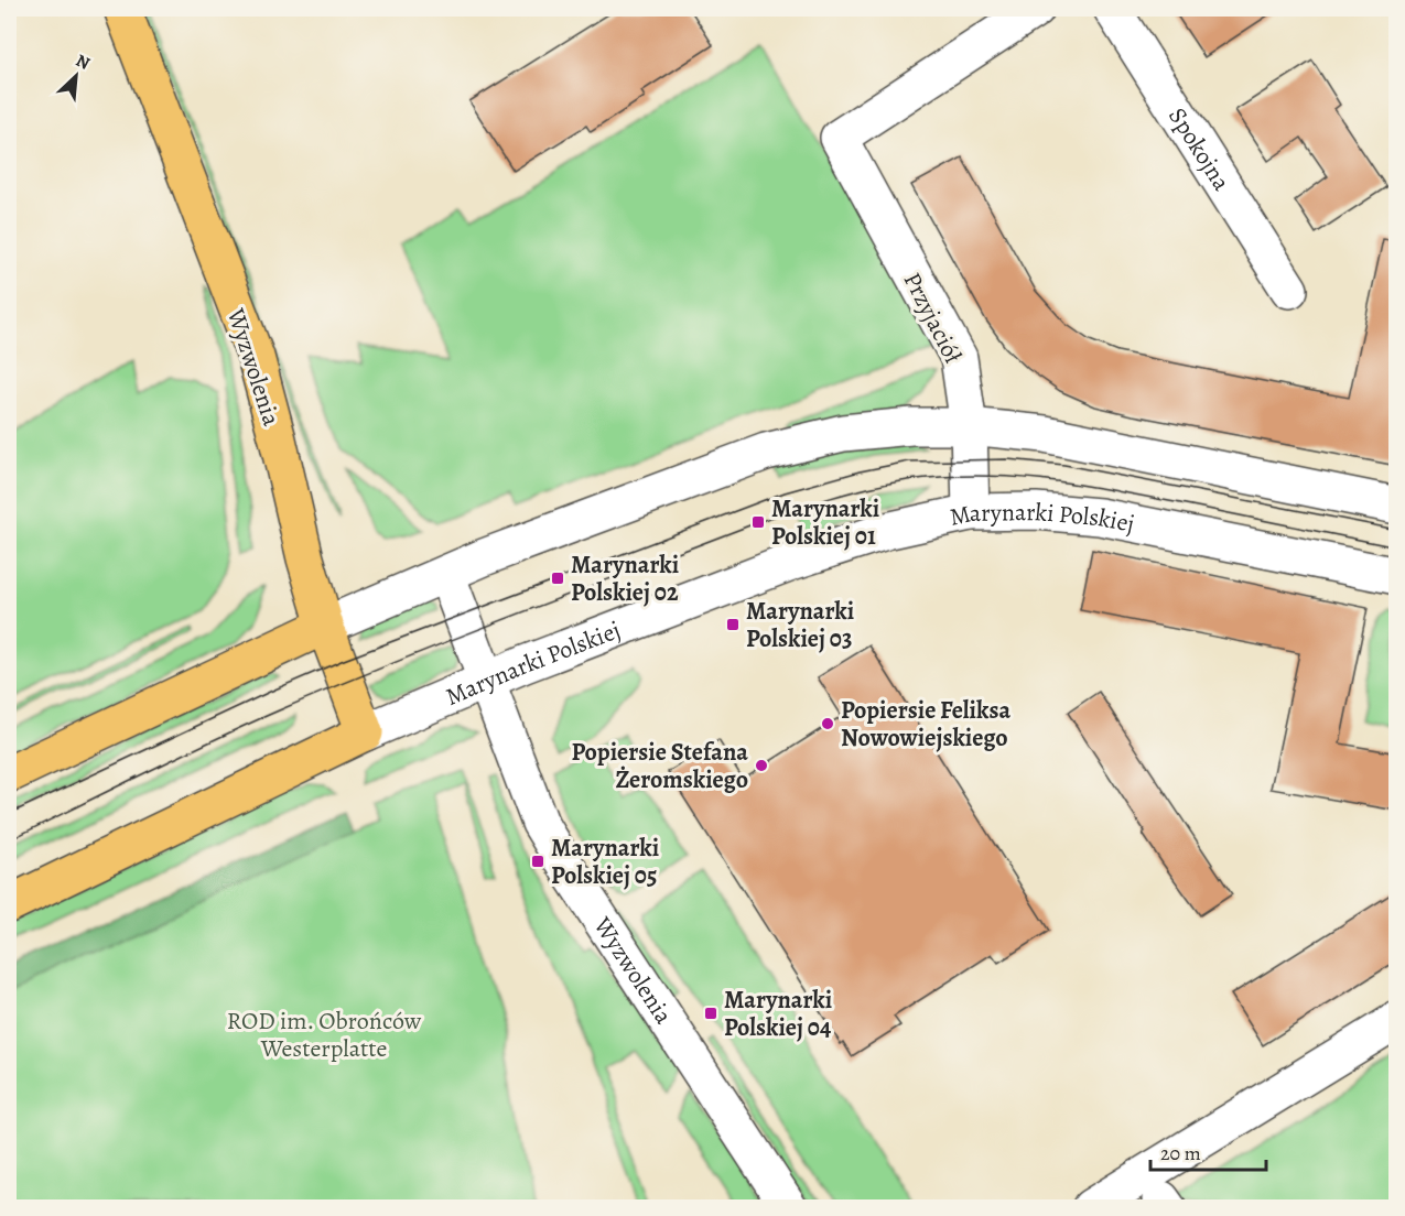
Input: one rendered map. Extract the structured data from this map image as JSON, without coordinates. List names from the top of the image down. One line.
{"streets":{"main road":["Wyzwolenia","Marynarki Polskiej"],"street":["Spokojna","Przyjaciół"]},"crossings":[["Przyjaciół","Marynarki Polskiej"],["Wyzwolenia","Marynarki Polskiej"]],"parks":["ROD im. Obrońców Westerplatte"],"places":{"transit":["Marynarki Polskiej 01","Marynarki Polskiej 02","Marynarki Polskiej 03","Marynarki Polskiej 05","Marynarki Polskiej 04"],"other":["Popiersie Feliksa Nowowiejskiego","Popiersie Stefana Żeromskiego"]},"scale_bar":"20 m","north":"top right"}
